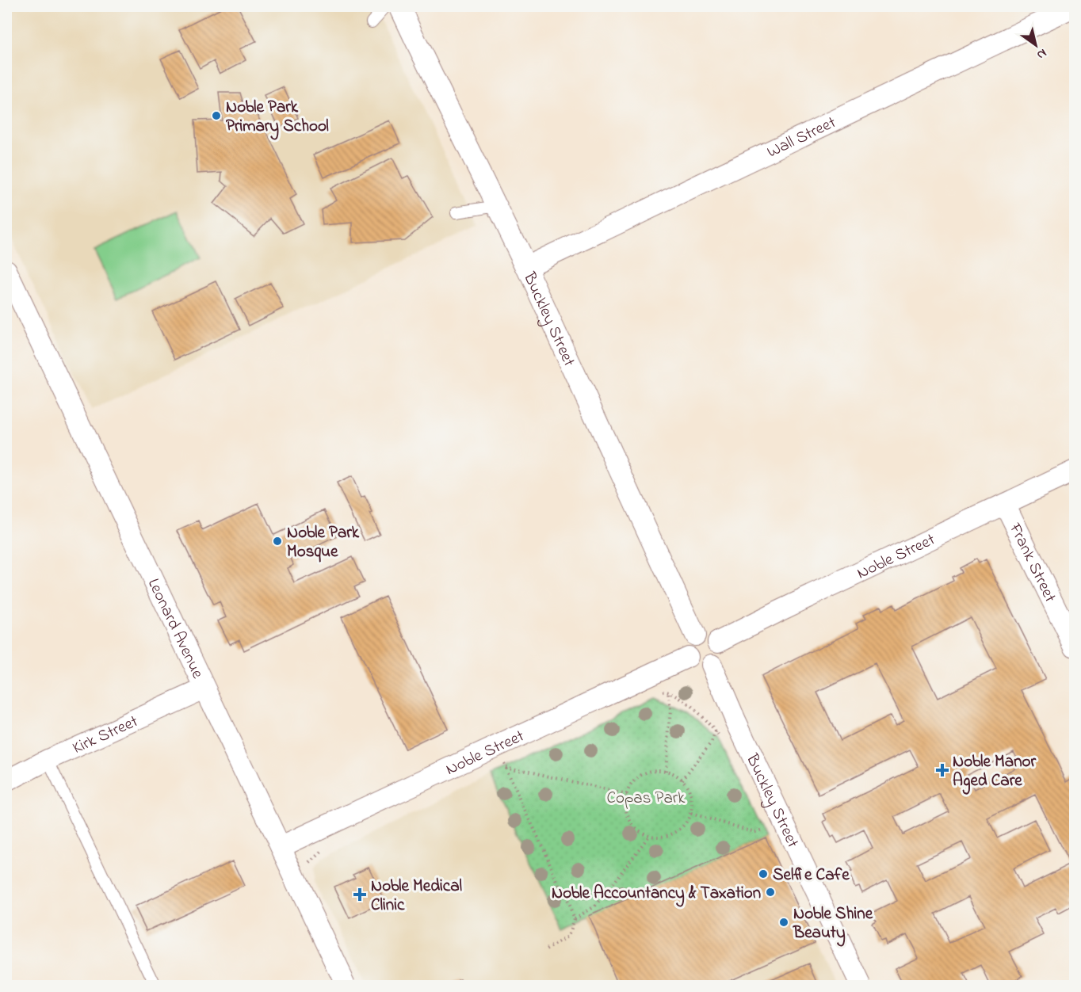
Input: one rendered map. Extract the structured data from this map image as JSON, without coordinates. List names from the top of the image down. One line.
{"streets":{"street":["Wall Street","Buckley Street","Noble Street","Frank Street","Leonard Avenue","Kirk Street"]},"crossings":[["Wall Street","Buckley Street"],["Buckley Street","Noble Street"],["Noble Street","Frank Street"],["Noble Street","Leonard Avenue"],["Leonard Avenue","Kirk Street"]],"parks":["Copas Park"],"places":{"other":["Noble Park Primary School","Noble Park Mosque","Selfie Cafe","Noble Accountancy & Taxation","Noble Shine Beauty"],"health":["Noble Manor Aged Care","Noble Medical Clinic"]},"north":"bottom right"}
